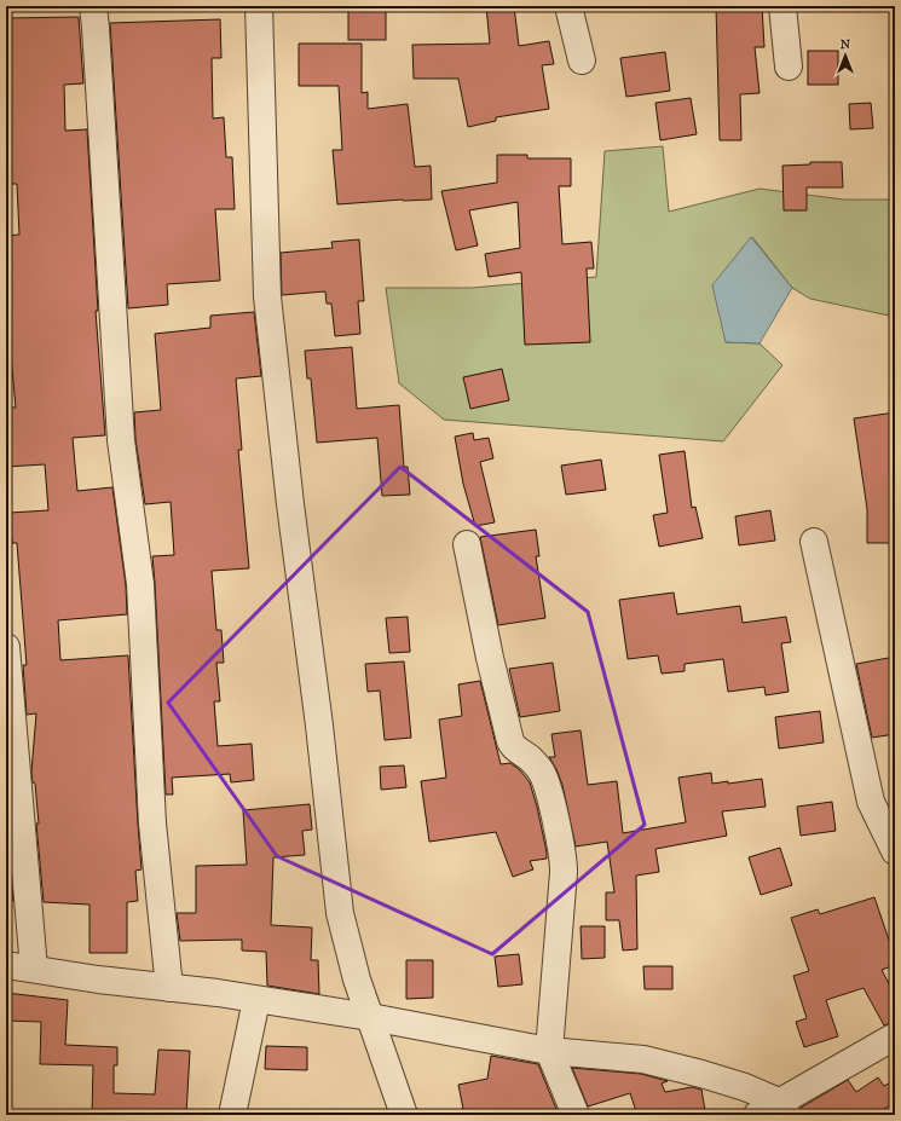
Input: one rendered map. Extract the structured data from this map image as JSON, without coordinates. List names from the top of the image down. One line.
{"north":"top"}
